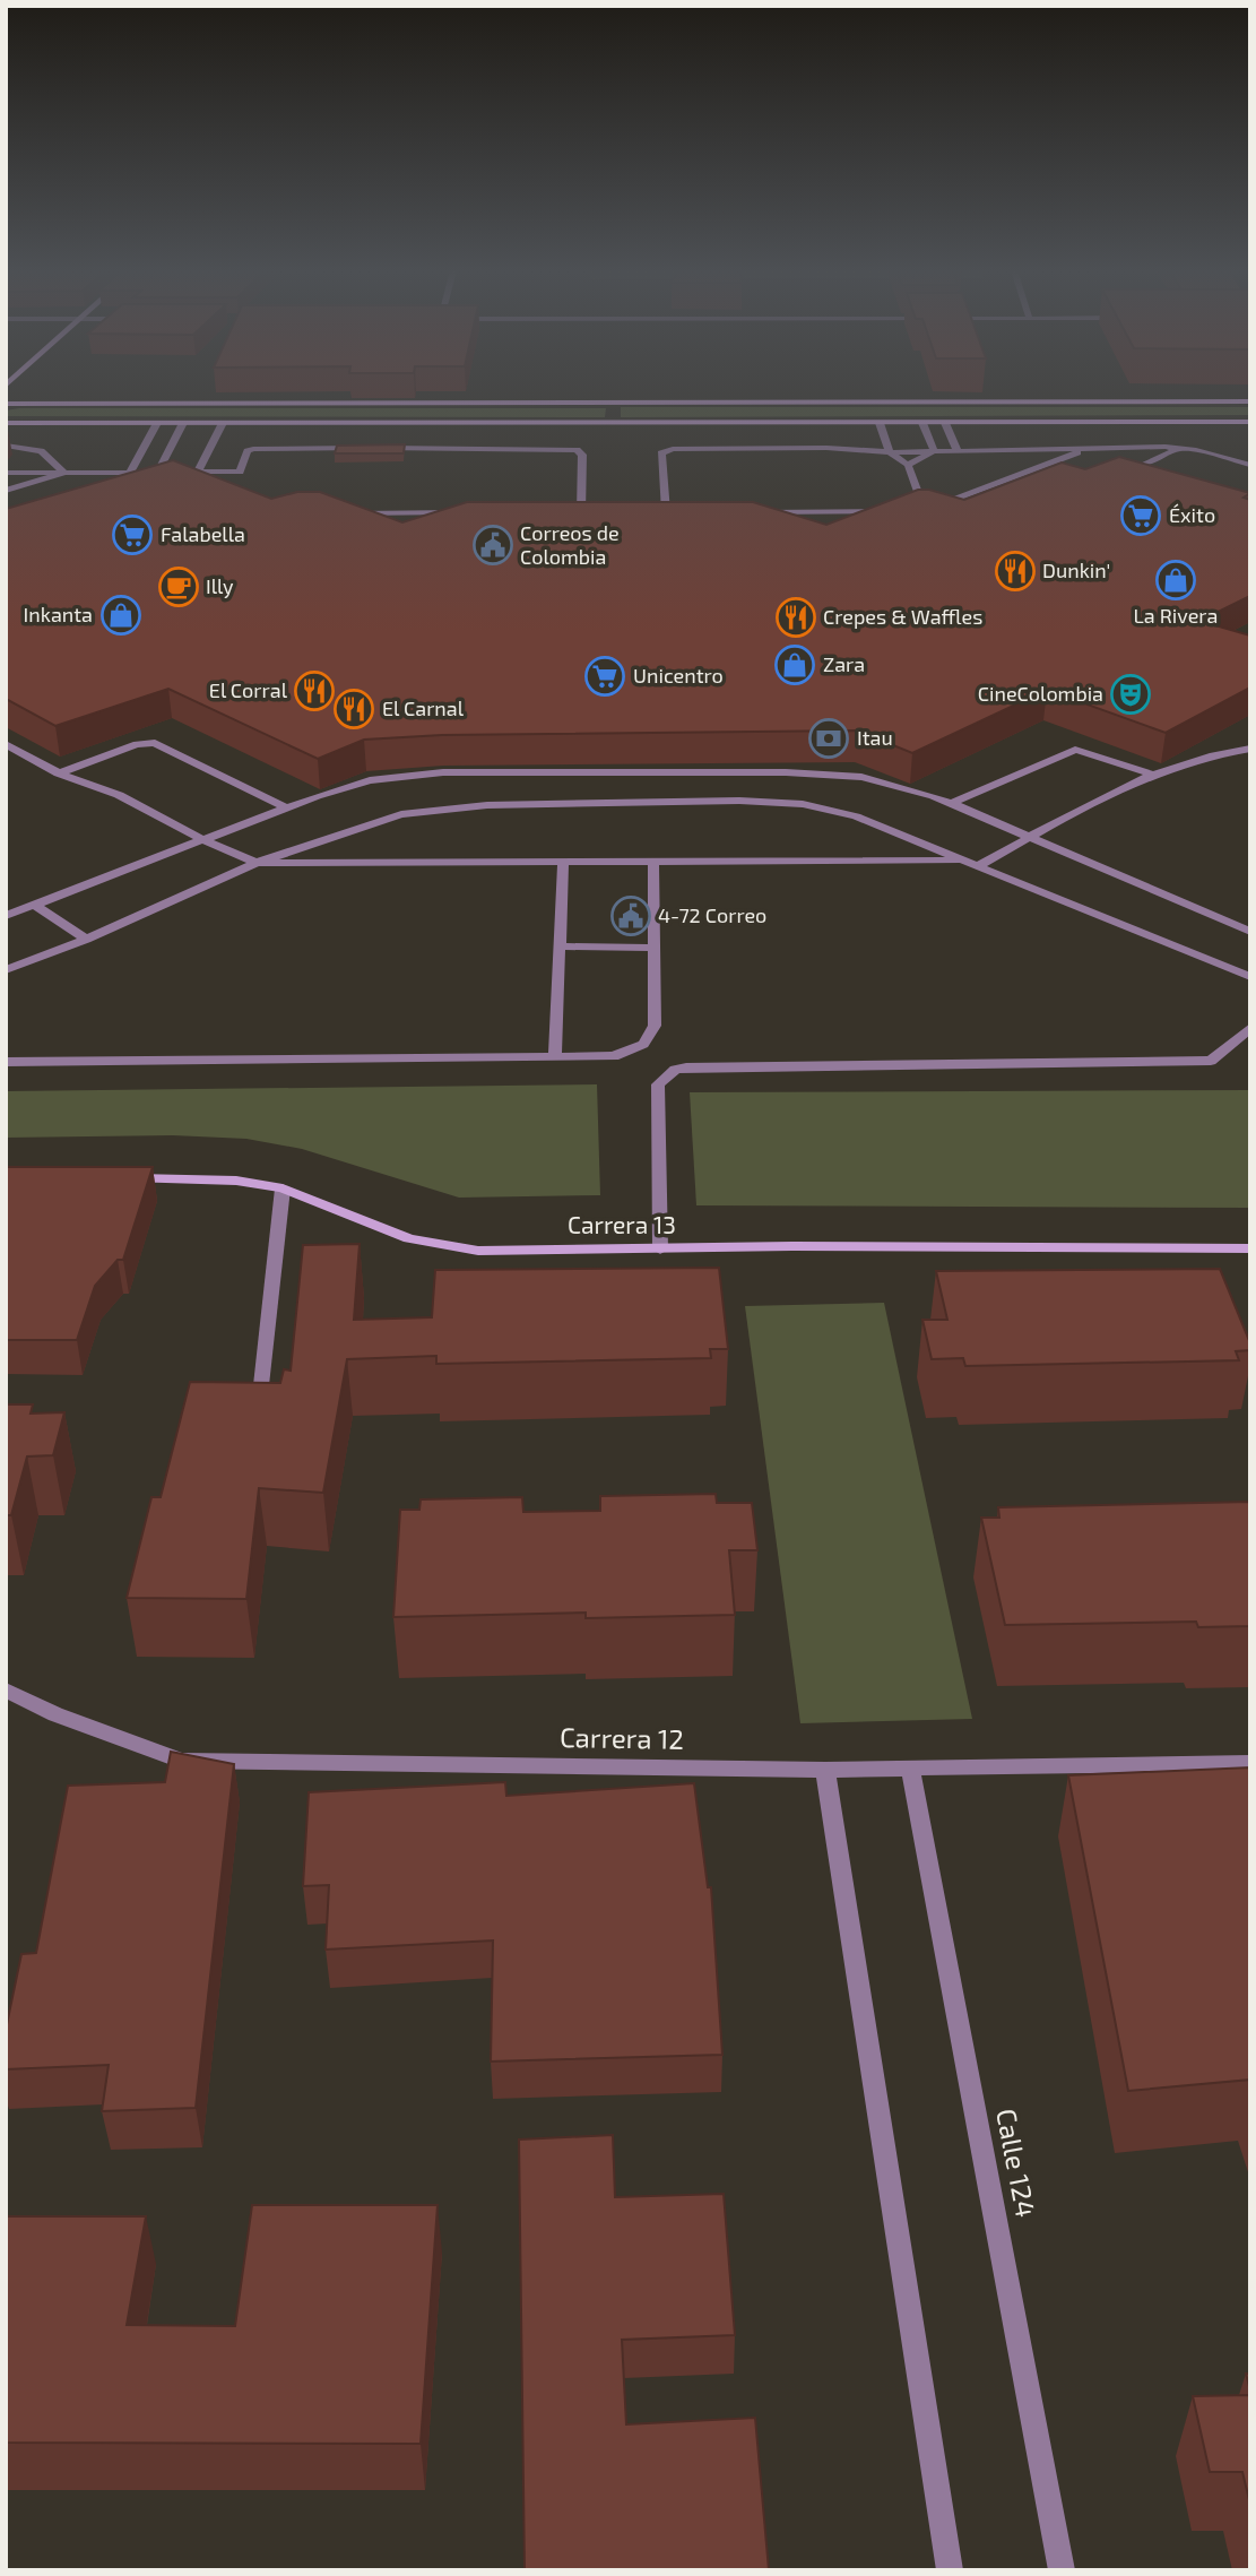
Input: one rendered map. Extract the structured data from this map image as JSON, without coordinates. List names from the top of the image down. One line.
{"streets":{"main road":["Carrera 13"],"street":["Carrera 12","Calle 124"]},"crossings":[["Carrera 12","Calle 124"]],"places":{"supermarket":["Éxito","Falabella","Unicentro"],"public building":["Correos de Colombia","4-72 Correo"],"restaurant":["Dunkin'","Crepes & Waffles","El Corral","El Carnal"],"shop":["La Rivera","Inkanta","Zara"],"cafe":["Illy"],"theatre":["CineColombia"],"bank":["Itau"]}}
